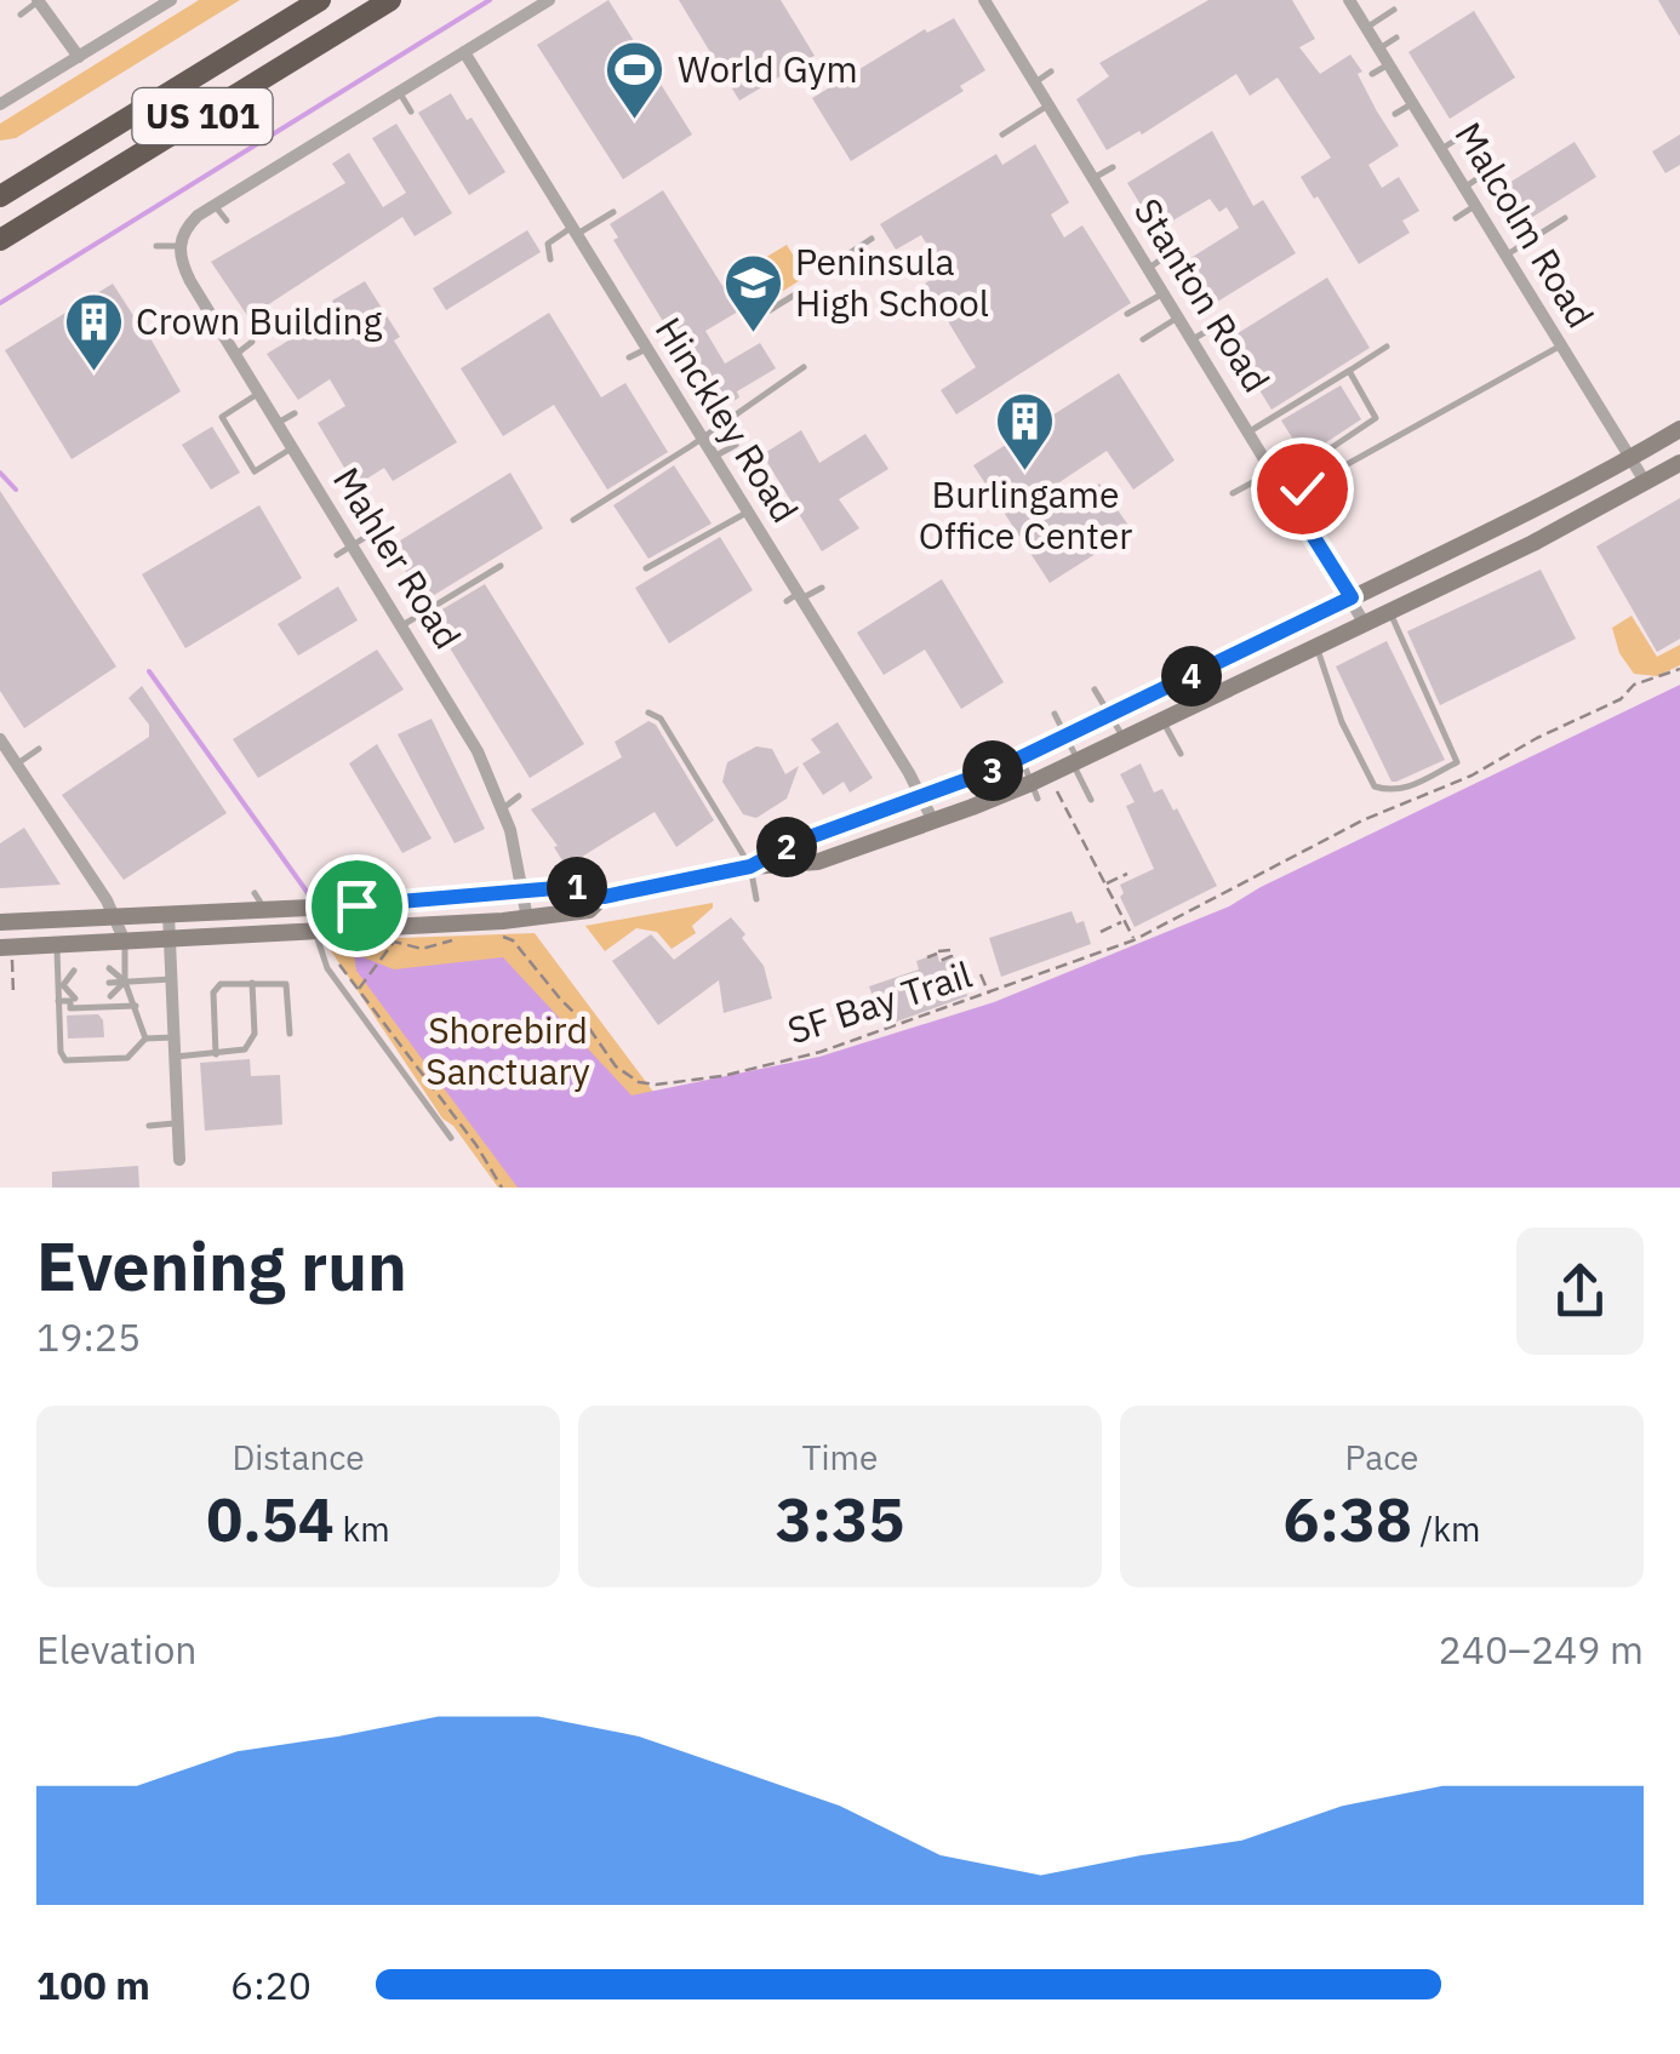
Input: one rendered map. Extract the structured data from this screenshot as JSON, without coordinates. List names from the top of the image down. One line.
{"streets":{"highway":["US 101"],"street":["Malcolm Road","Stanton Road","Hinckley Road","Mahler Road"],"path":["SF Bay Trail"]},"parks":["Shorebird Sanctuary"],"places":{"sports":["World Gym"],"school or university":["Peninsula High School"],"building":["Crown Building","Burlingame Office Center"]},"page":{"pins":["4","3","2","1"],"heading":["Evening run","19:25"],"stats":[["Distance","0.54 km"],["Time","3:35"],["Pace","6:38 /km"]],"chart":["Elevation","240–249 m"],"list":[{"name":"100 m","note":"6:20"}]}}
